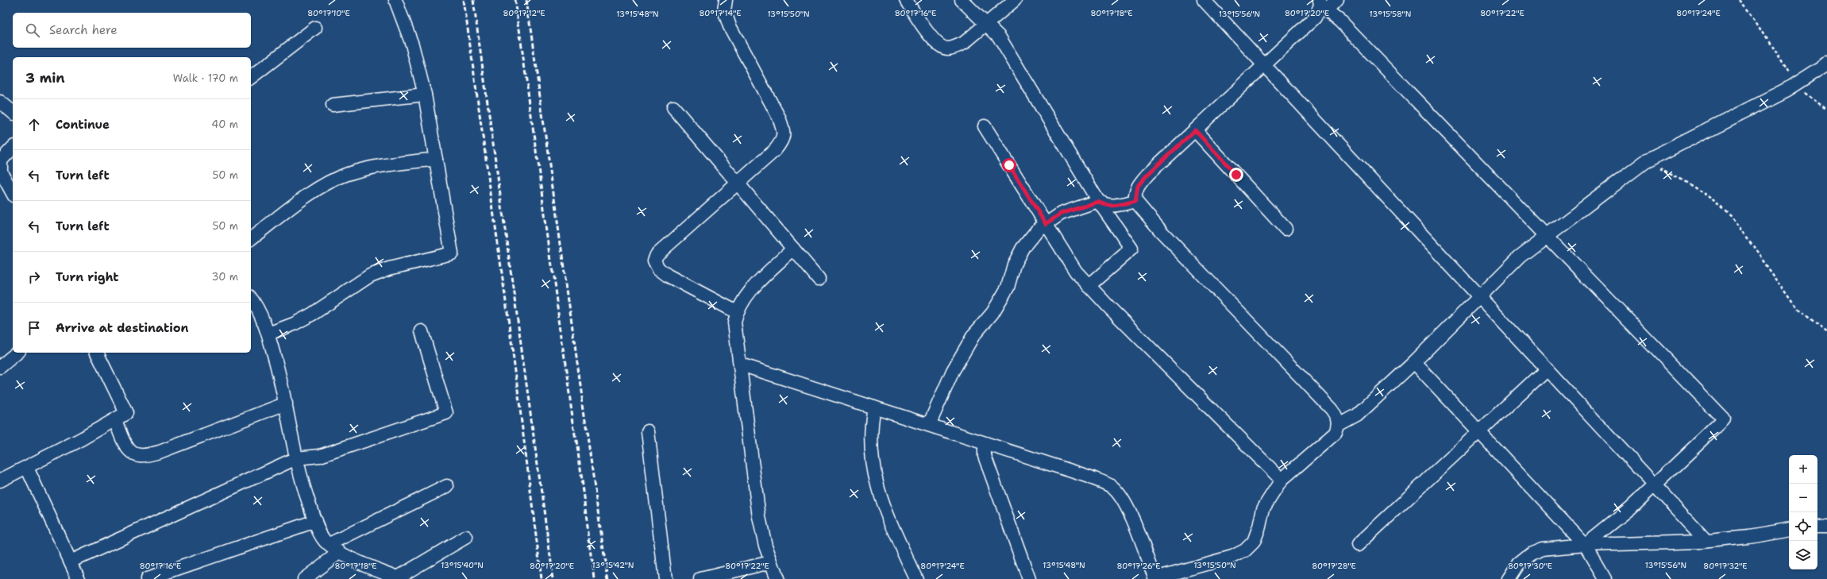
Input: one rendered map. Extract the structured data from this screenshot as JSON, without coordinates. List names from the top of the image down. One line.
{"page":{"search":"Search here","heading":["3 min","Walk · 170 m"],"list":[["Continue","40 m"],["Turn left","50 m"],["Turn left","50 m"],["Turn right","30 m"],"Arrive at destination"],"map_buttons":["+","−"]},"coordinates":["80°17'10\"E","80°17'12\"E","80°17'14\"E","80°17'16\"E","80°17'18\"E","80°17'20\"E","80°17'22\"E","80°17'24\"E","13°15'48\"N","13°15'50\"N","13°15'56\"N","13°15'58\"N","13°15'40\"N","13°15'42\"N","80°17'26\"E","80°17'28\"E","80°17'30\"E","80°17'32\"E"]}
